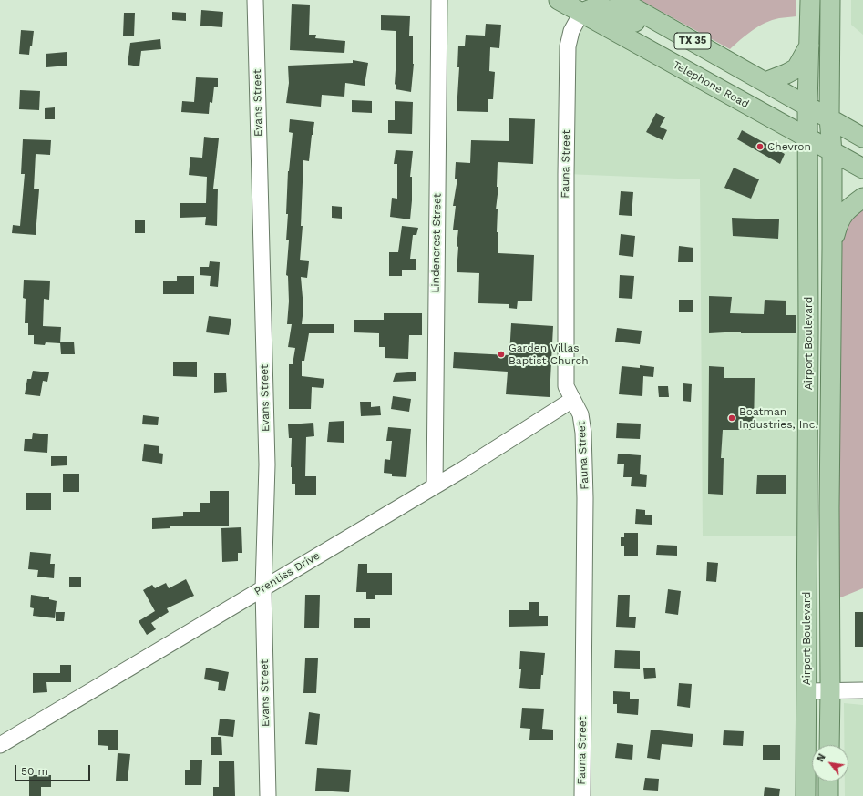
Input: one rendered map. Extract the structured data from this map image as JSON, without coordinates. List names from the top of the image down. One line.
{"streets":{"main road":["TX 35","Telephone Road","Airport Boulevard"],"street":["Evans Street","Fauna Street","Lindencrest Street","Prentiss Drive"]},"crossings":[["TX 35","Airport Boulevard"],["Telephone Road","Fauna Street"],["Telephone Road","Airport Boulevard"],["Evans Street","Prentiss Drive"],["Fauna Street","Prentiss Drive"],["Lindencrest Street","Prentiss Drive"]],"places":["Chevron","Garden Villas Baptist Church","Boatman Industries, Inc."],"scale_bar":"50 m","north":"top left"}
